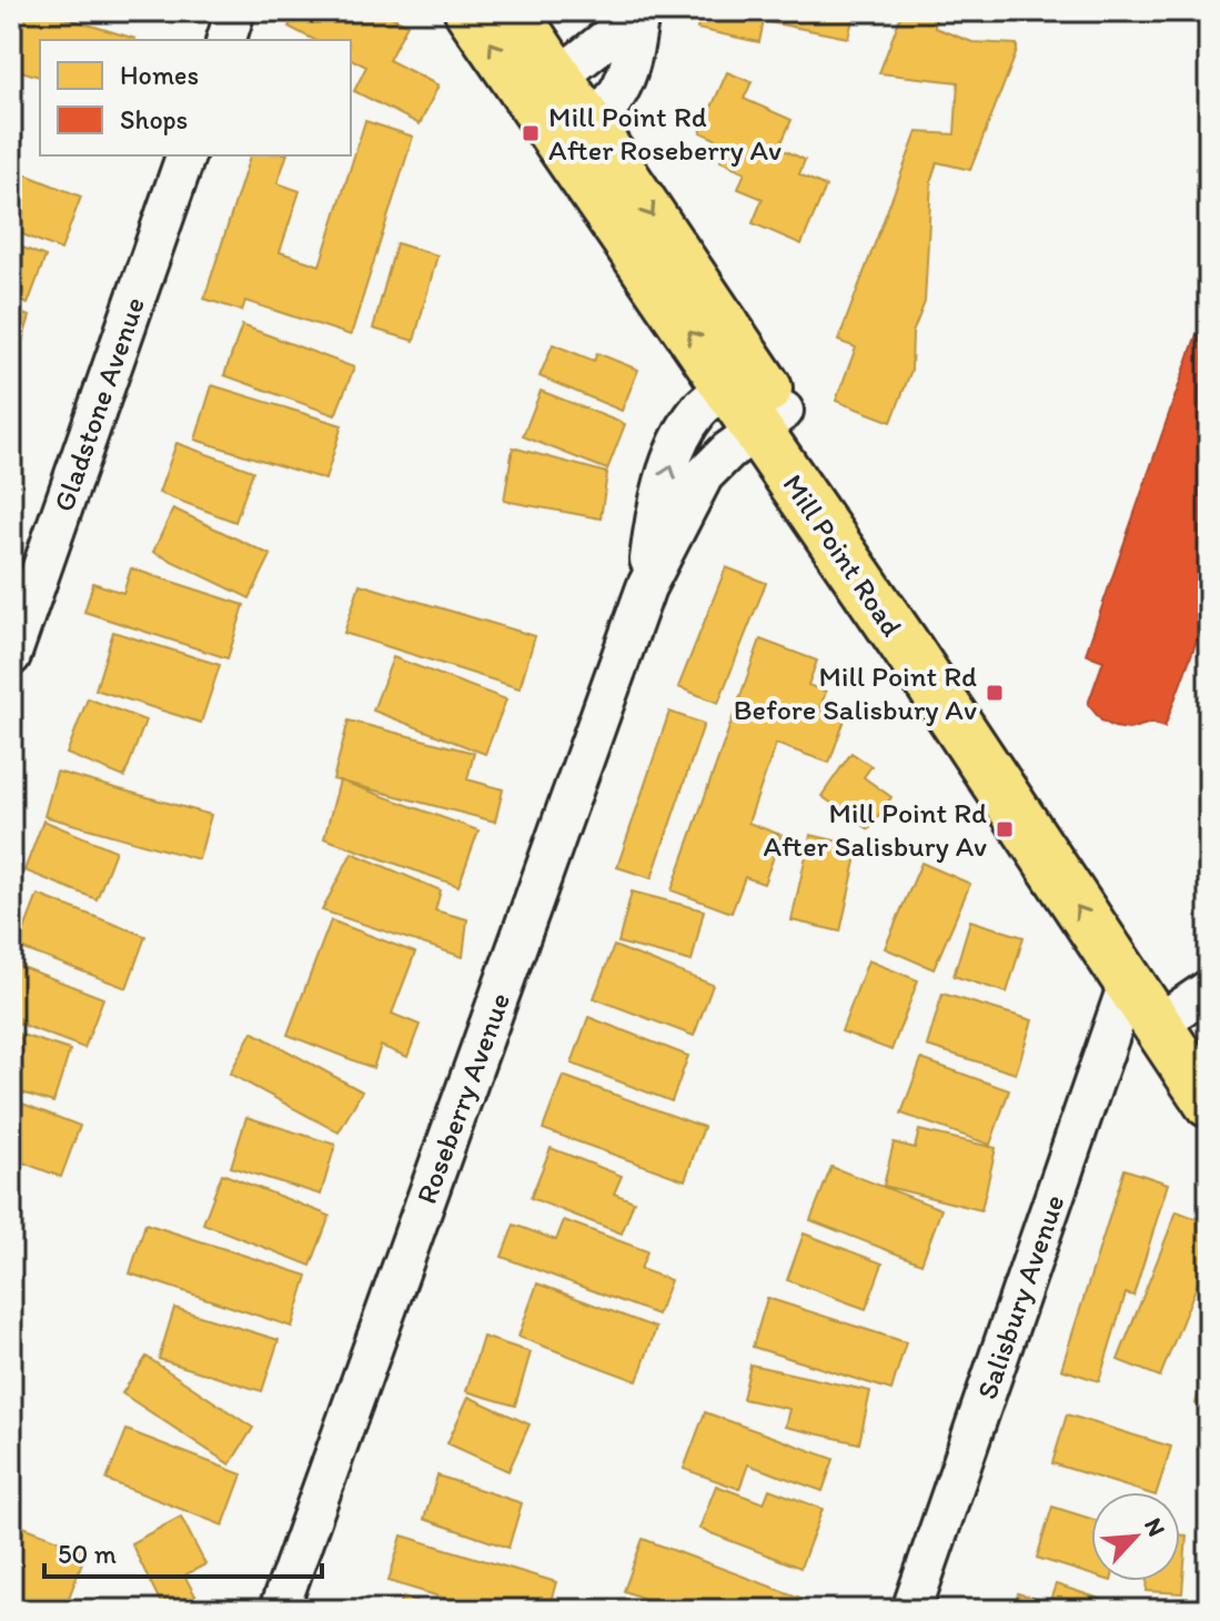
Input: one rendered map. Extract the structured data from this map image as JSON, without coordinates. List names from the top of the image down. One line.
{"streets":{"main road":["Mill Point Road"],"street":["Gladstone Avenue","Roseberry Avenue","Salisbury Avenue"]},"crossings":[["Mill Point Road","Roseberry Avenue"],["Mill Point Road","Salisbury Avenue"]],"places":{"transit":["Mill Point Rd After Roseberry Av","Mill Point Rd Before Salisbury Av","Mill Point Rd After Salisbury Av"]},"legend":["Homes","Shops"],"scale_bar":"50 m","north":"top right"}
